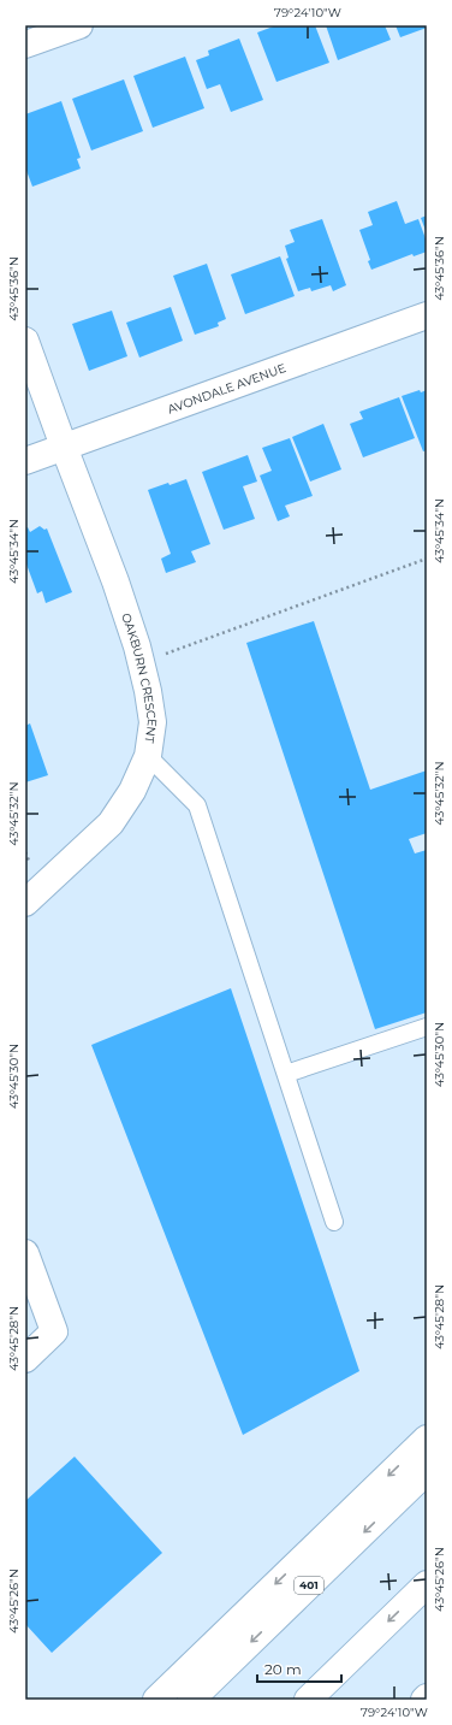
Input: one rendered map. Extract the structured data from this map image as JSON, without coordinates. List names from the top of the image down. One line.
{"streets":{"main road":["AVONDALE AVENUE","OAKBURN CRESCENT","401"]},"crossings":[["AVONDALE AVENUE","OAKBURN CRESCENT"]],"scale_bar":"20 m","coordinates":["79°24'10\"W","43°45'36\"N","43°45'34\"N","43°45'32\"N","43°45'30\"N","43°45'28\"N","43°45'26\"N"]}
